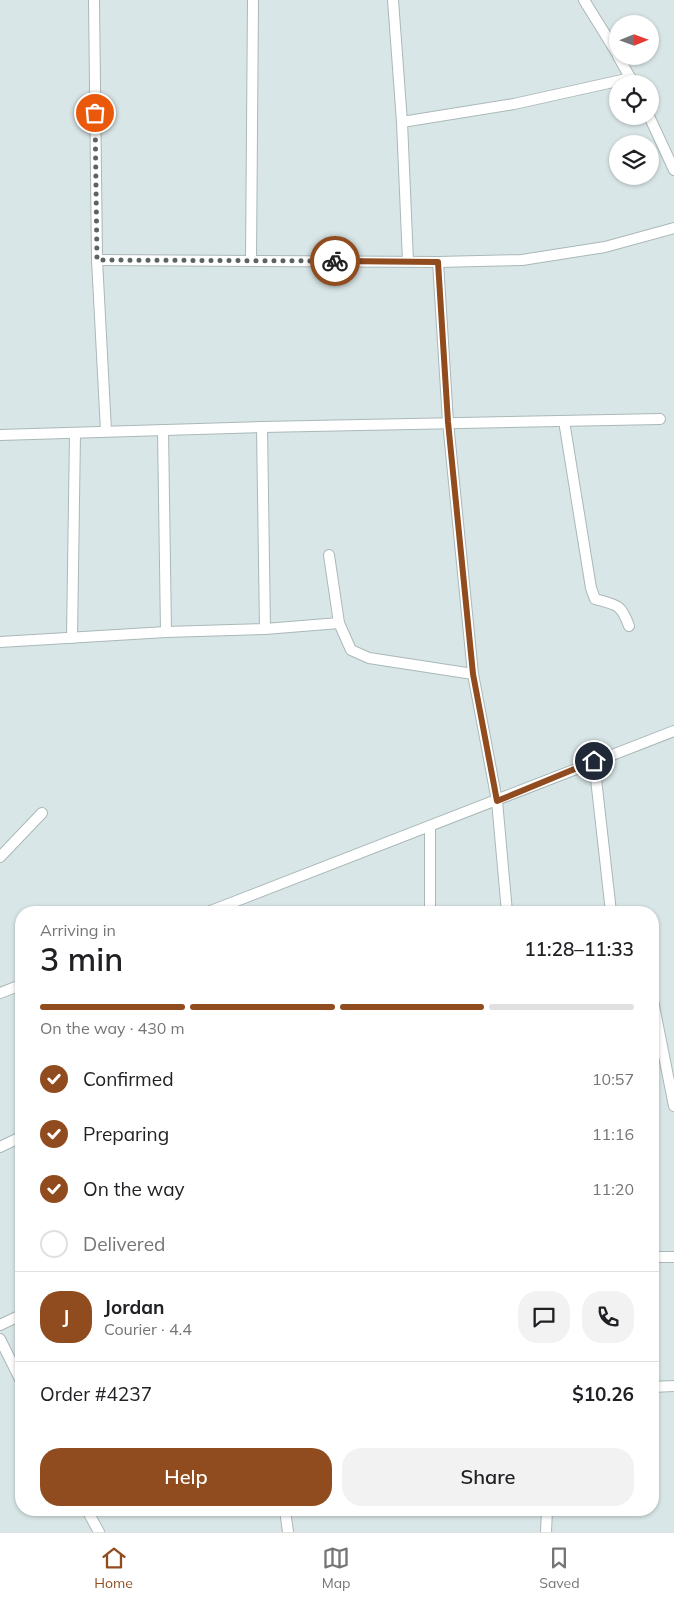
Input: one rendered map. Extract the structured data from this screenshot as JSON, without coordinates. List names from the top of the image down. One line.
{"north":"right","page":{"heading":["3 min","Arriving in","11:28–11:33"],"panel":["Jordan","Courier · 4.4","Order #4237","$10.26"],"bar":"On the way · 430 m","list":[["Confirmed","10:57"],["Preparing","11:16"],["On the way","11:20"],"Delivered"],"round":"J","buttons":["Help","Share"],"tabs":["Home","Map","Saved"]}}
